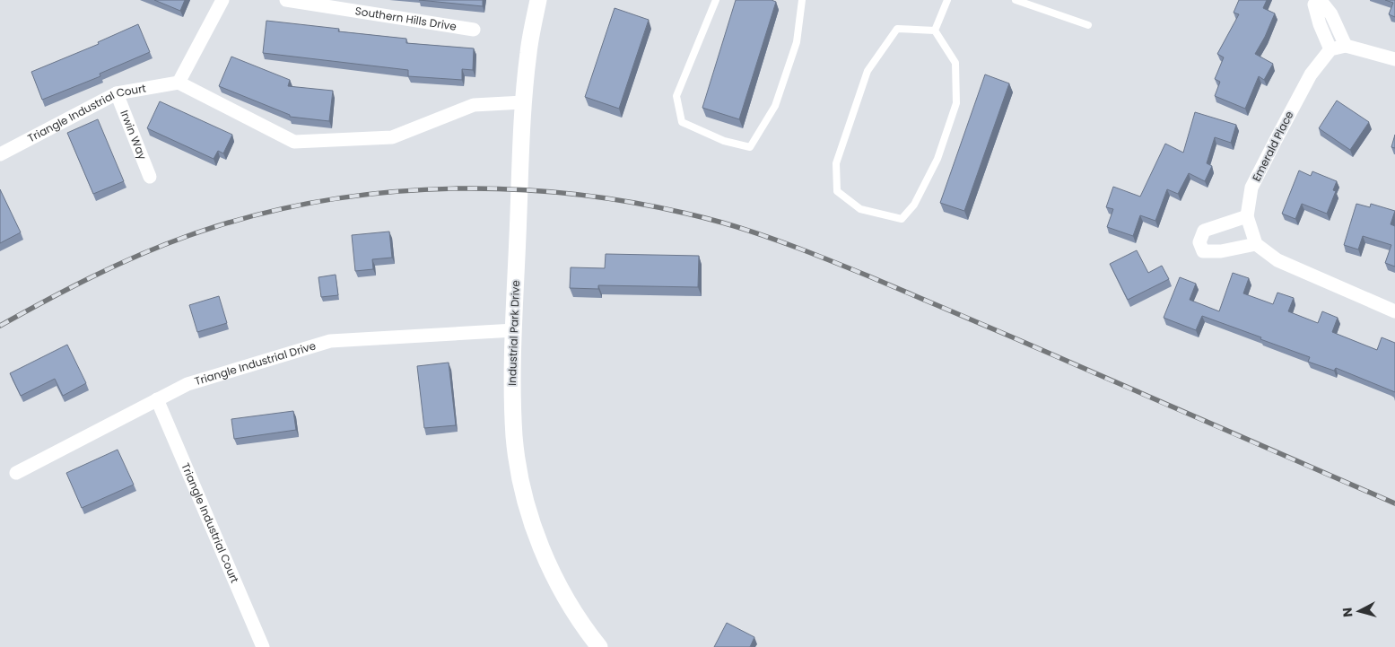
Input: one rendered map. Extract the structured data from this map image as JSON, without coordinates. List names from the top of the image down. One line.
{"streets":{"street":["Southern Hills Drive","Triangle Industrial Court","Irwin Way","Emerald Place","Industrial Park Drive","Triangle Industrial Drive"]},"crossings":[["Triangle Industrial Court","Irwin Way"],["Triangle Industrial Court","Triangle Industrial Drive"],["Industrial Park Drive","Triangle Industrial Drive"]],"north":"left"}
